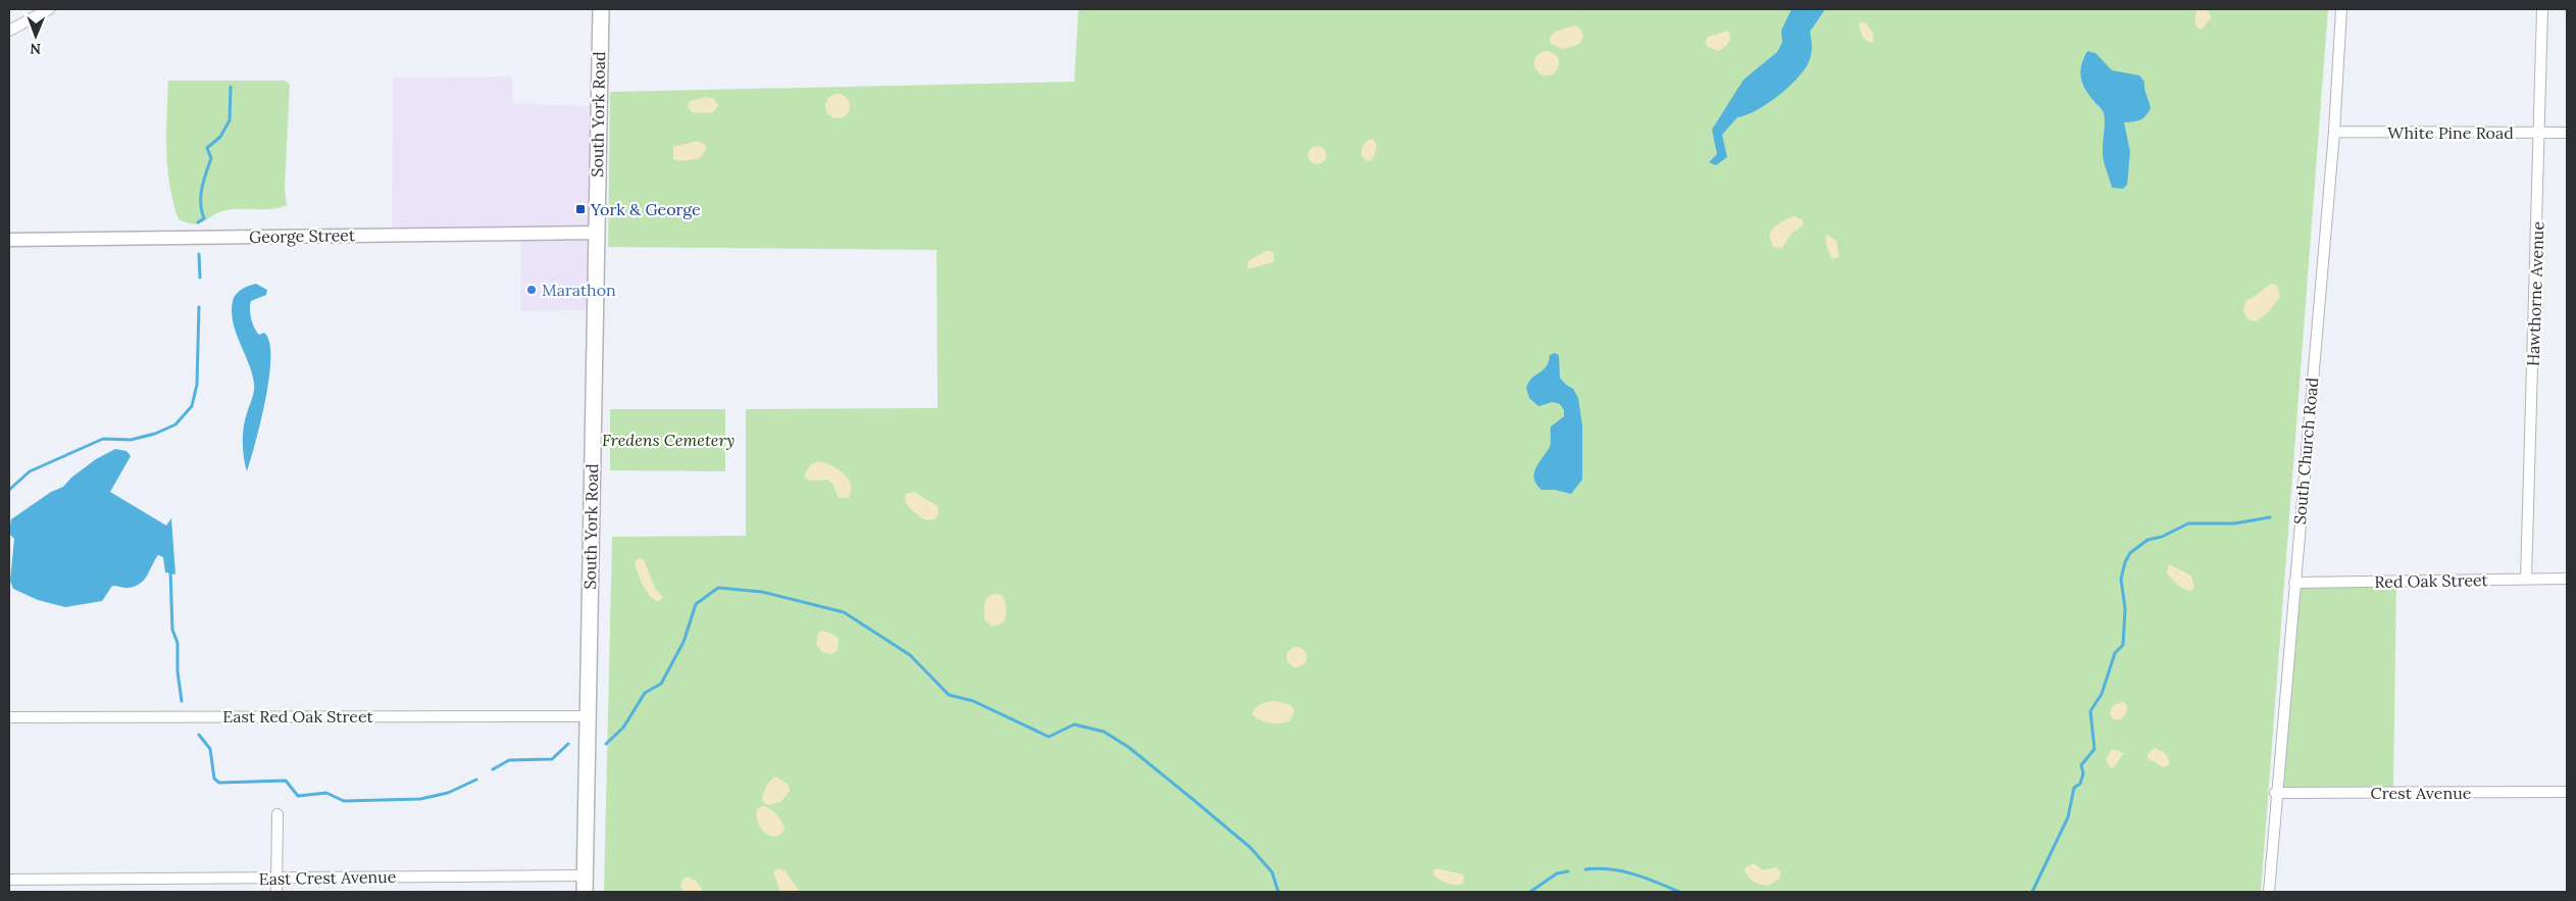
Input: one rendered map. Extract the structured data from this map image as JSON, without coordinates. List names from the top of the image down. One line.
{"streets":{"main road":["South York Road"],"street":["White Pine Road","George Street","Hawthorne Avenue","South Church Road","Red Oak Street","East Red Oak Street","Crest Avenue","East Crest Avenue"]},"crossings":[["South York Road","George Street"],["South York Road","East Red Oak Street"],["South York Road","East Crest Avenue"],["White Pine Road","Hawthorne Avenue"],["White Pine Road","South Church Road"],["Hawthorne Avenue","Red Oak Street"],["South Church Road","Red Oak Street"],["South Church Road","Crest Avenue"]],"parks":["Fredens Cemetery"],"places":{"transit":["York & George"],"other":["Marathon"]},"north":"bottom"}
